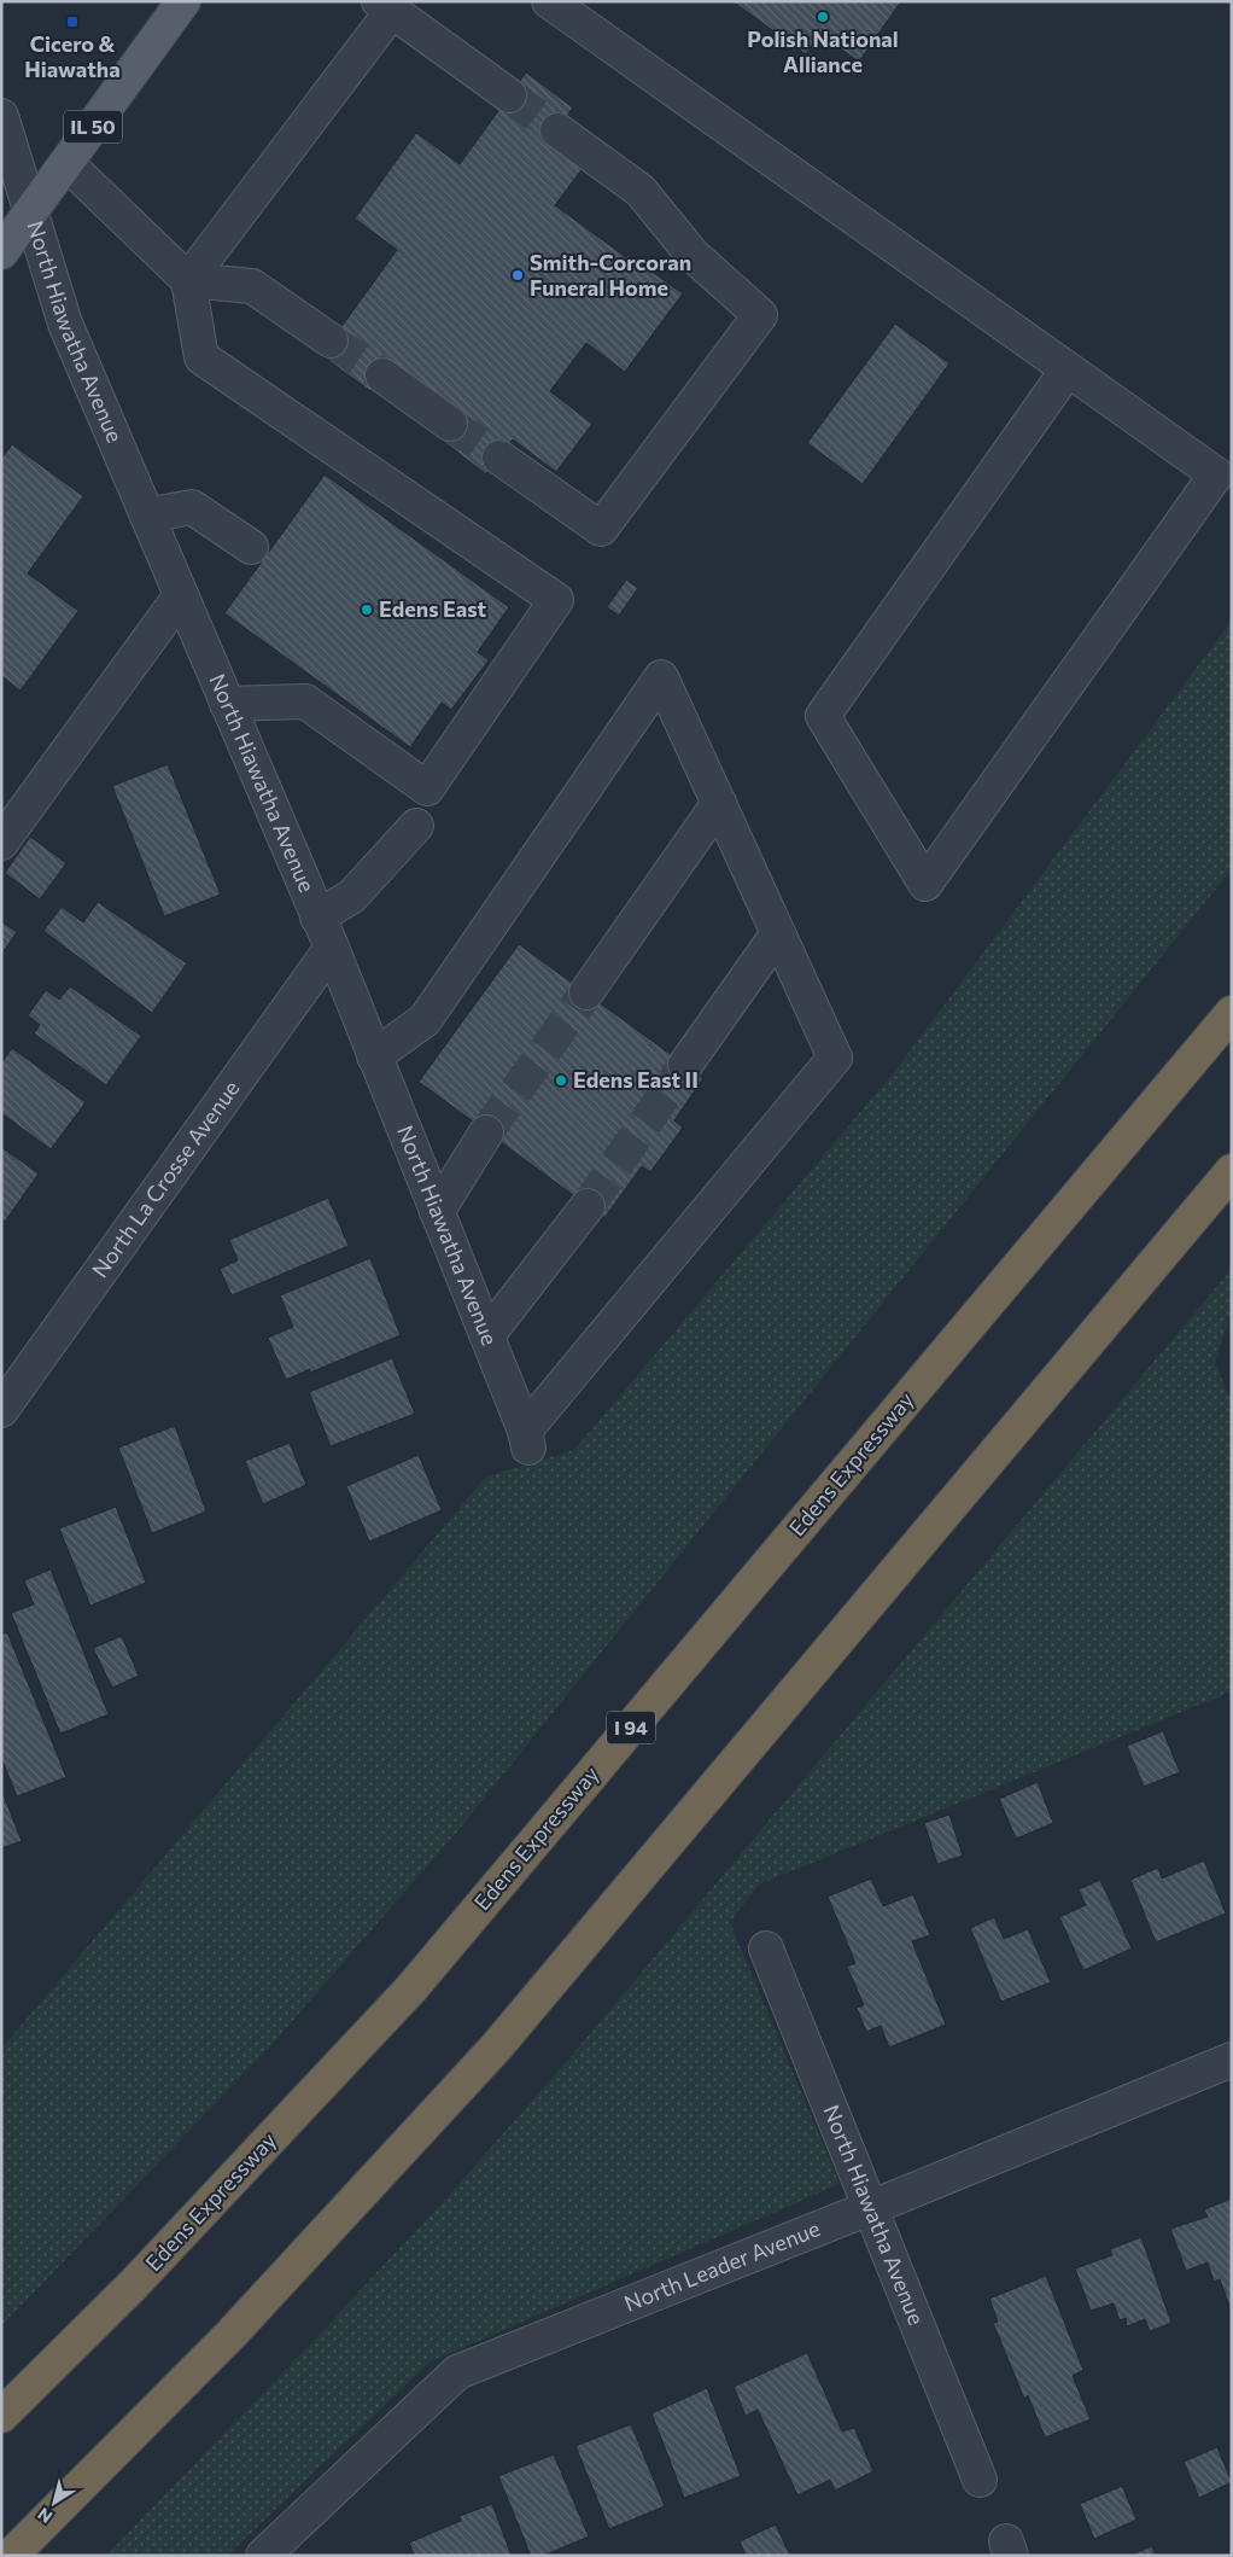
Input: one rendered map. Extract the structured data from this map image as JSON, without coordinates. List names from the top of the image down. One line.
{"streets":{"highway":["Edens Expressway","I 94"],"main road":["IL 50"],"street":["North Hiawatha Avenue","North La Crosse Avenue","North Leader Avenue"]},"crossings":[["IL 50","North Hiawatha Avenue"],["North Hiawatha Avenue","North La Crosse Avenue"],["North Hiawatha Avenue","North Leader Avenue"]],"places":{"other":["Polish National Alliance","Smith-Corcoran Funeral Home","Edens East","Edens East II"],"transit":["Cicero & Hiawatha"]},"north":"bottom left"}
